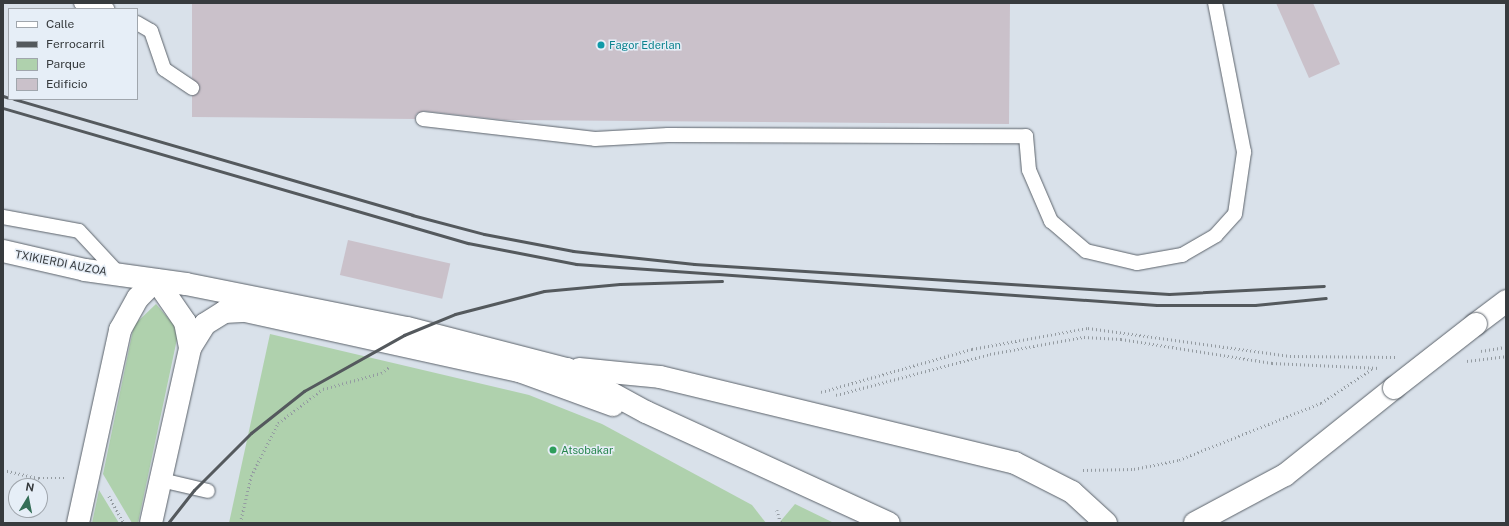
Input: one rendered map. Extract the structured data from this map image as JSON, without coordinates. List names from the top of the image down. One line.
{"streets":{"street":["TXIKIERDI AUZOA"]},"places":["Fagor Ederlan","Atsobakar"],"legend":["Calle","Ferrocarril","Parque","Edificio"],"north":"top"}
